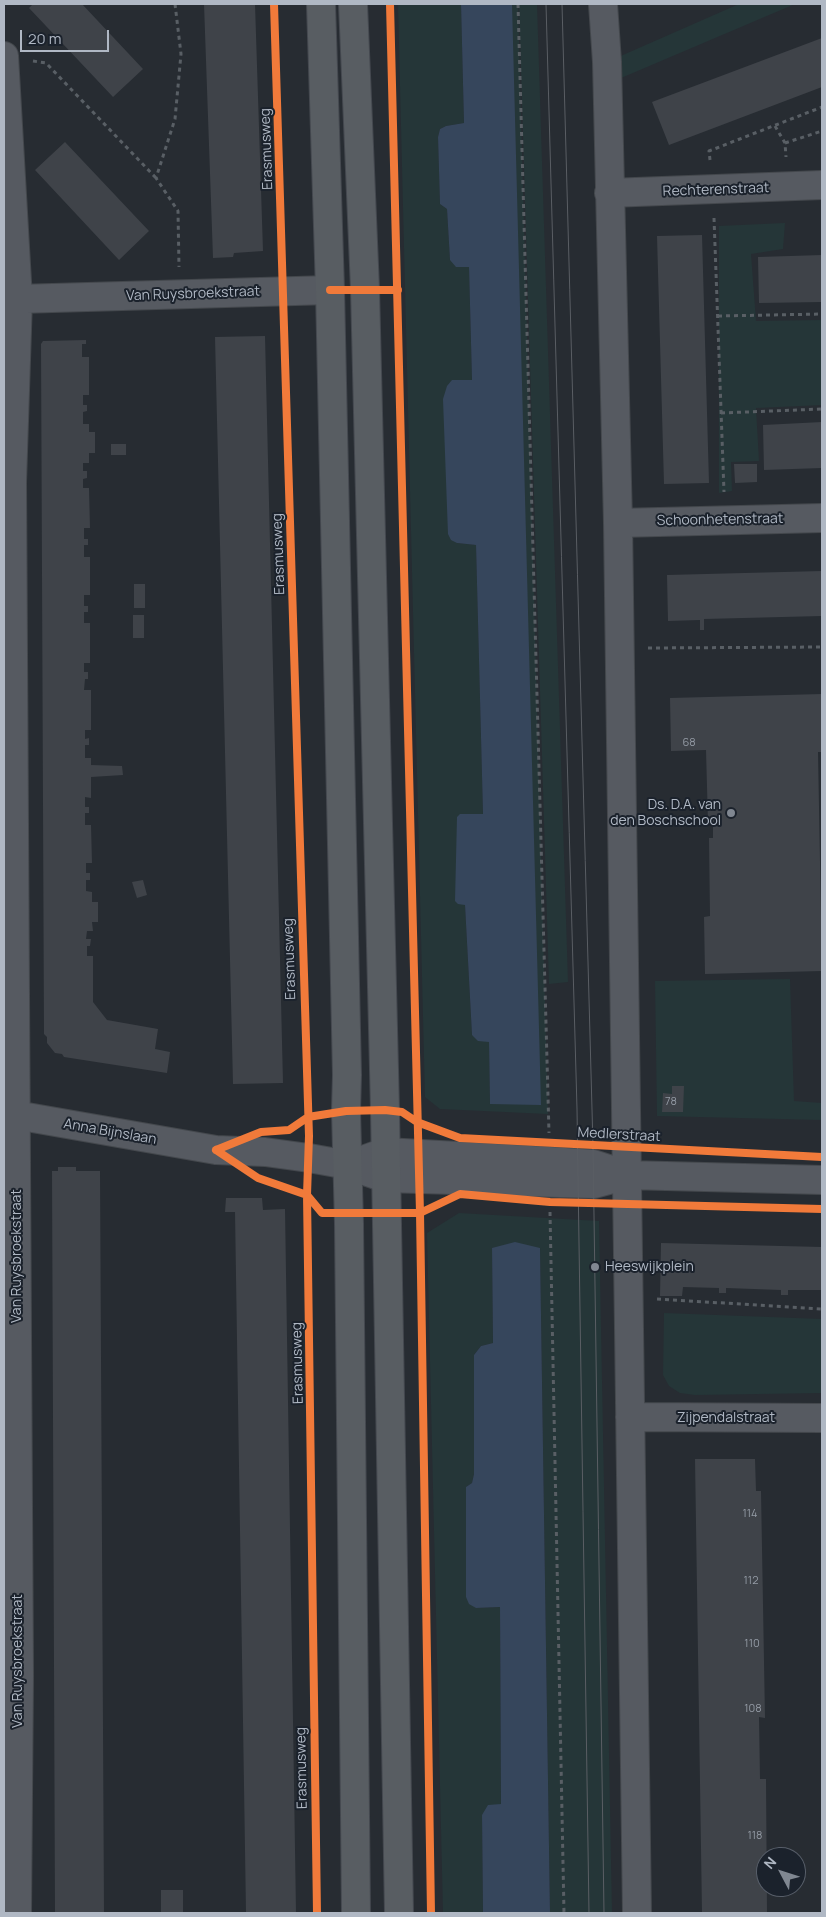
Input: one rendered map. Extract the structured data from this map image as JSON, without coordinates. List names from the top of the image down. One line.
{"streets":{"street":["Rechterenstraat","Van Ruysbroekstraat","Schoonhetenstraat","Anna Bijnslaan","Zijpendalstraat"],"cycle path":["Erasmusweg","Medlerstraat"]},"crossings":[["Van Ruysbroekstraat","Anna Bijnslaan"]],"places":["Ds. D.A. van den Boschschool","Heeswijkplein"],"house_numbers":["68","78","114","112","110","108","118"],"scale_bar":"20 m","north":"top left"}
